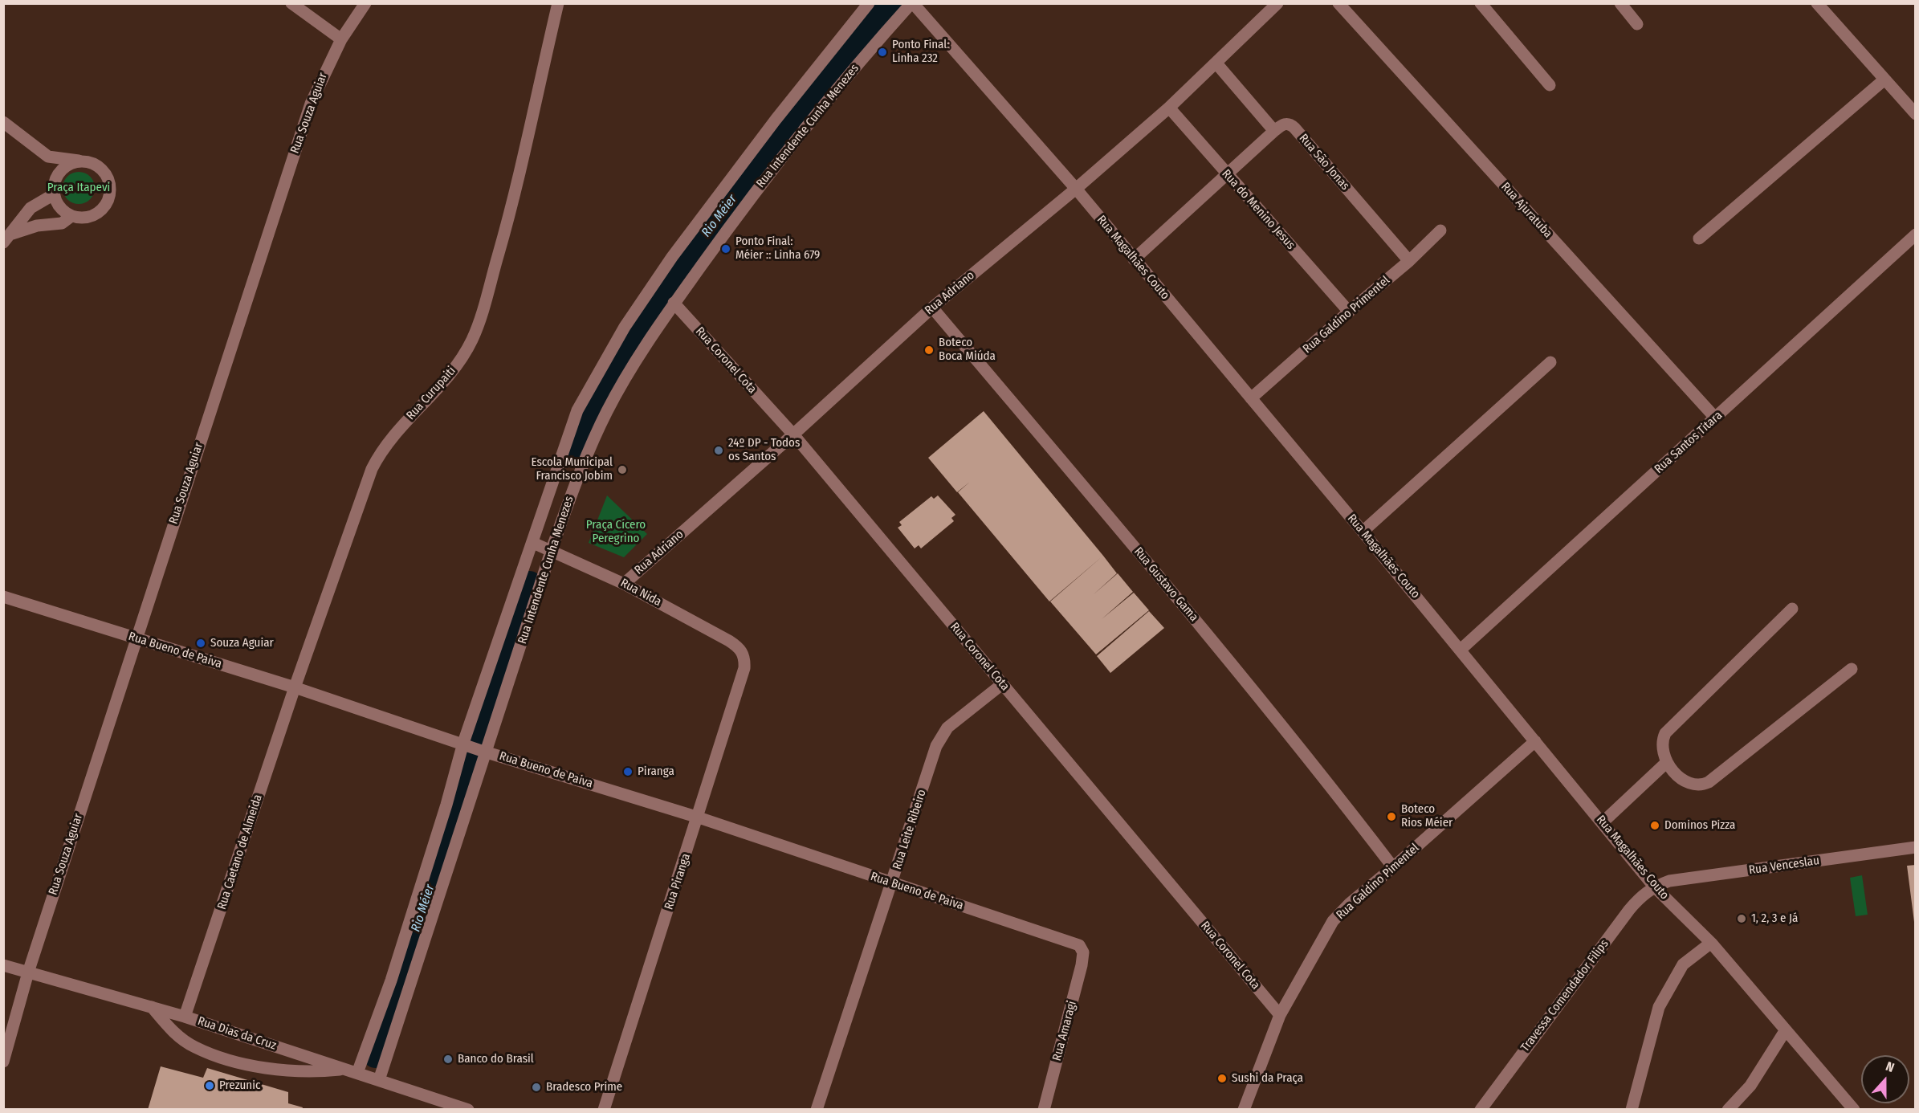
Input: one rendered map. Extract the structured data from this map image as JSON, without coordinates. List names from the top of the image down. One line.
{"streets":{"street":["Rua Souza Aguiar","Rua Intendente Cunha Menezes","Rua São Jonas","Rua do Menino Jesus","Rua Ajuratuba","Rua Magalhães Couto","Rua Adriano","Rua Galdino Primentel","Rua Coronel Cota","Rua Curupaiti","Rua Santos Titara","Rua Gustavo Gama","Rua Nida","Rua Bueno de Paiva","Rua Leite Ribeiro","Rua Caetano de Almeida","Rua Venceslau","Rua Piranga","Rua Galdino Pimentel","Travessa Comendador Filips","Rua Amaragi","Rua Dias da Cruz"]},"crossings":[["Rua Souza Aguiar","Rua Bueno de Paiva"],["Rua Souza Aguiar","Rua Dias da Cruz"],["Rua Intendente Cunha Menezes","Rua Magalhães Couto"],["Rua Intendente Cunha Menezes","Rua Coronel Cota"],["Rua Intendente Cunha Menezes","Rua Nida"],["Rua Intendente Cunha Menezes","Rua Bueno de Paiva"],["Rua Intendente Cunha Menezes","Rua Dias da Cruz"],["Rua São Jonas","Rua Galdino Primentel"],["Rua do Menino Jesus","Rua Adriano"],["Rua do Menino Jesus","Rua Galdino Primentel"],["Rua Ajuratuba","Rua Santos Titara"],["Rua Magalhães Couto","Rua Adriano"],["Rua Magalhães Couto","Rua Galdino Primentel"],["Rua Magalhães Couto","Rua Santos Titara"],["Rua Magalhães Couto","Rua Venceslau"],["Rua Magalhães Couto","Rua Galdino Pimentel"],["Rua Magalhães Couto","Travessa Comendador Filips"],["Rua Adriano","Rua Coronel Cota"],["Rua Adriano","Rua Gustavo Gama"],["Rua Adriano","Rua Nida"],["Rua Coronel Cota","Rua Leite Ribeiro"],["Rua Coronel Cota","Rua Galdino Pimentel"],["Rua Curupaiti","Rua Bueno de Paiva"],["Rua Curupaiti","Rua Caetano de Almeida"],["Rua Gustavo Gama","Rua Galdino Pimentel"],["Rua Nida","Rua Piranga"],["Rua Bueno de Paiva","Rua Leite Ribeiro"],["Rua Bueno de Paiva","Rua Caetano de Almeida"],["Rua Bueno de Paiva","Rua Piranga"],["Rua Bueno de Paiva","Rua Amaragi"],["Rua Caetano de Almeida","Rua Dias da Cruz"],["Rua Venceslau","Travessa Comendador Filips"]],"water":["Rio Méier"],"parks":["Praça Itapevi","Praça Cícero Peregrino"],"places":["Ponto Final: Linha 232","Ponto Final: Méier :: Linha 679","Boteco Boca Miúda","24º DP - Todos os Santos","Escola Municipal Francisco Jobim","Souza Aguiar","Piranga","Boteco Rios Méier","Dominos Pizza","1, 2, 3 e Já","Banco do Brasil","Sushi da Praça","Prezunic","Bradesco Prime"],"north":"top"}
